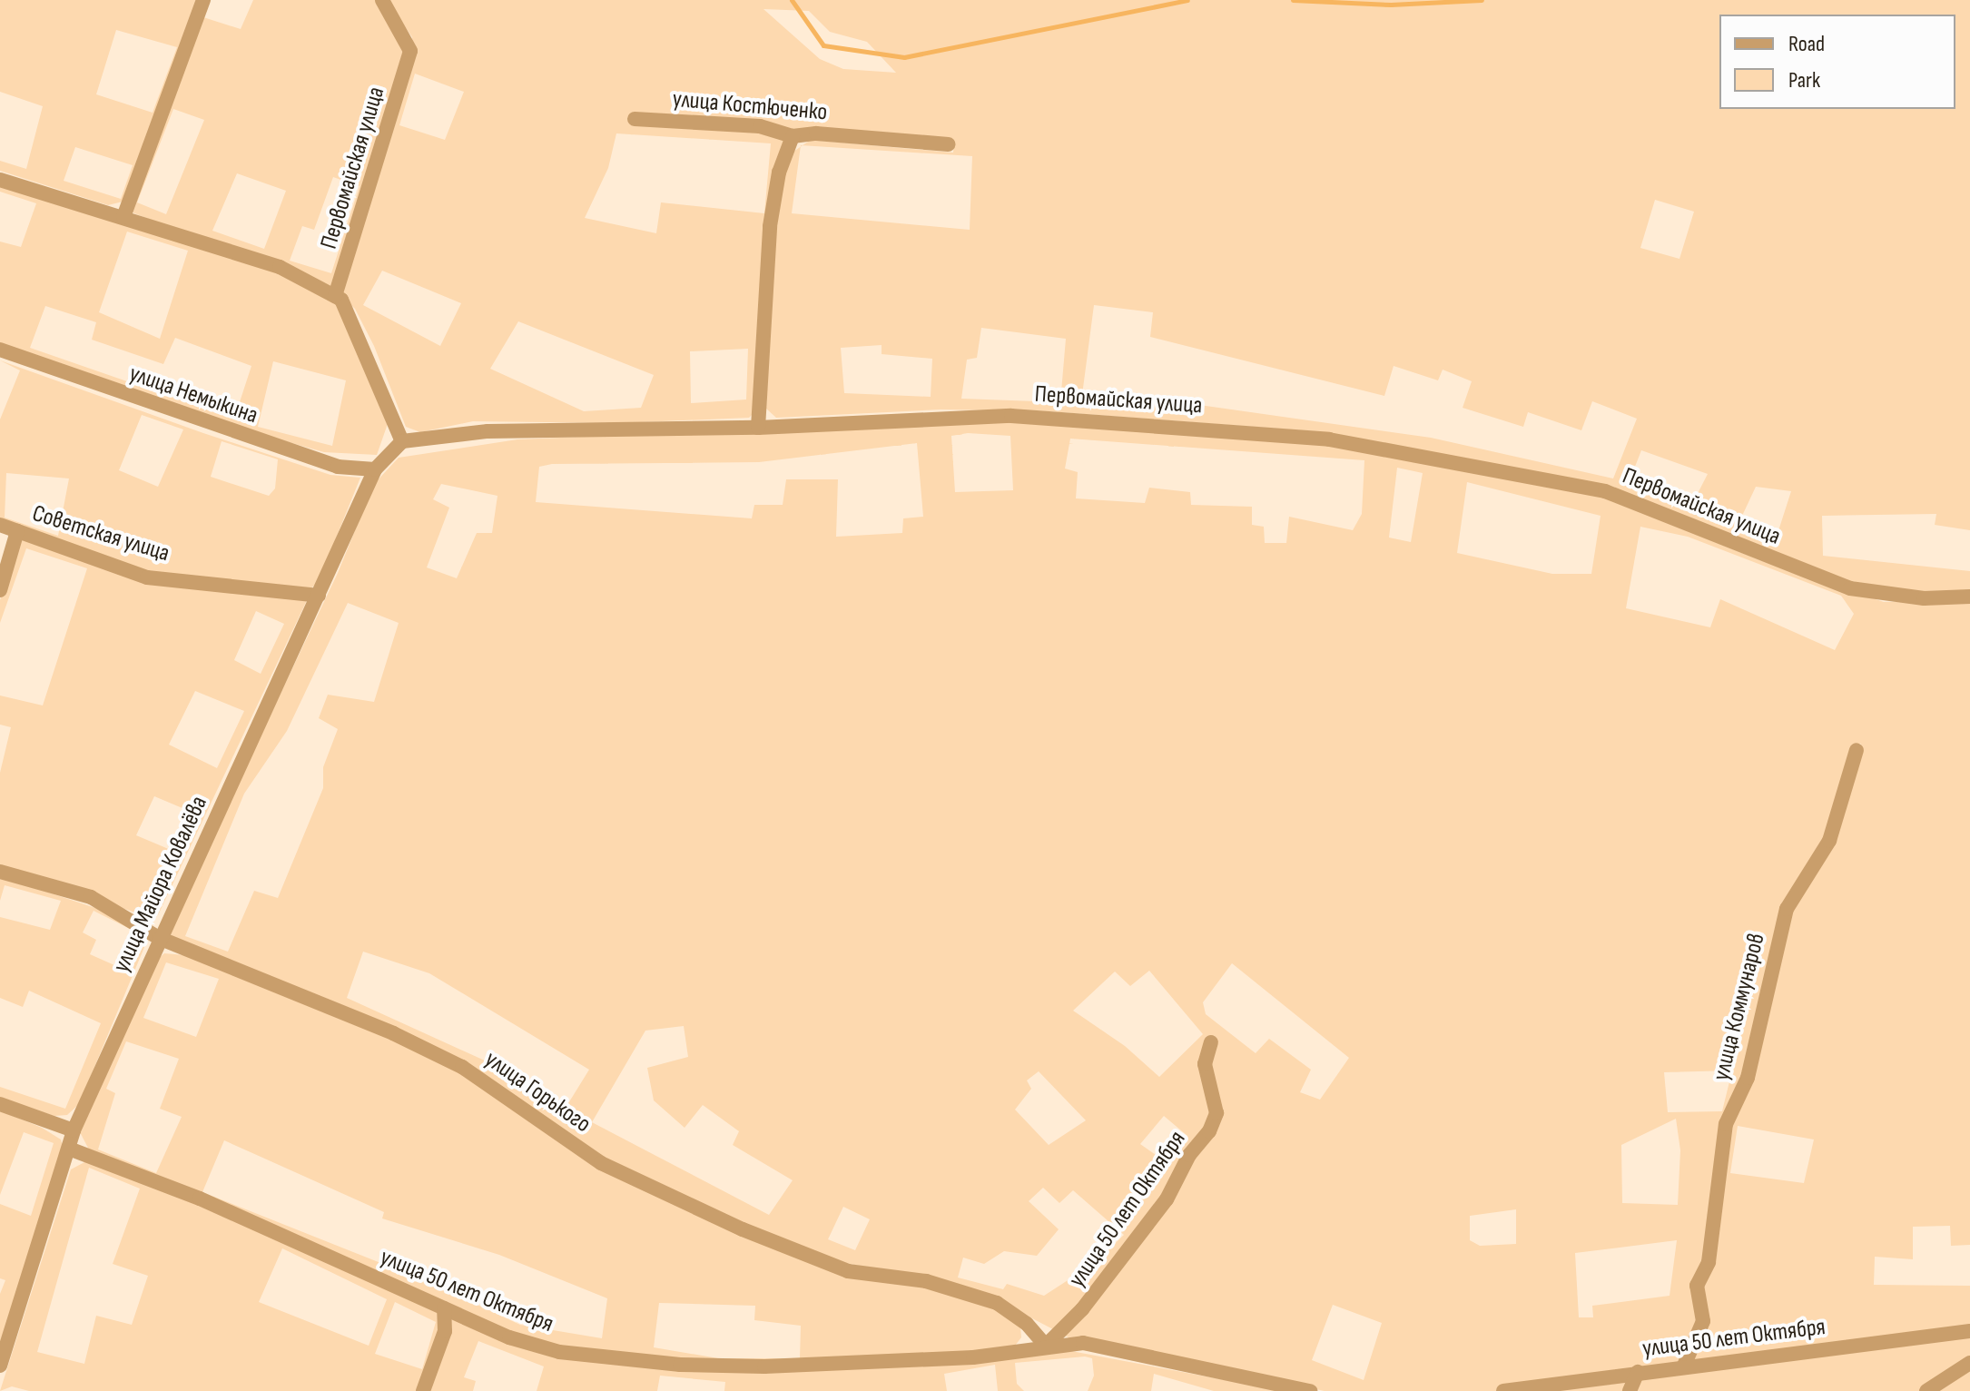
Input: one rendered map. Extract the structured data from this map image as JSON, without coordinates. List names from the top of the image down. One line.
{"streets":{"street":["улица Костюченко","Первомайская улица","улица Немыкина","Советская улица","улица Майора Ковалёва","улица Коммунаров","улица Горького","улица 50 лет Октября"]},"crossings":[["Первомайская улица","улица Майора Ковалёва"],["улица Немыкина","улица Майора Ковалёва"],["Советская улица","улица Майора Ковалёва"],["улица Майора Ковалёва","улица Горького"],["улица Майора Ковалёва","улица 50 лет Октября"],["улица Коммунаров","улица 50 лет Октября"],["улица Горького","улица 50 лет Октября"]],"legend":["Road","Park"]}
